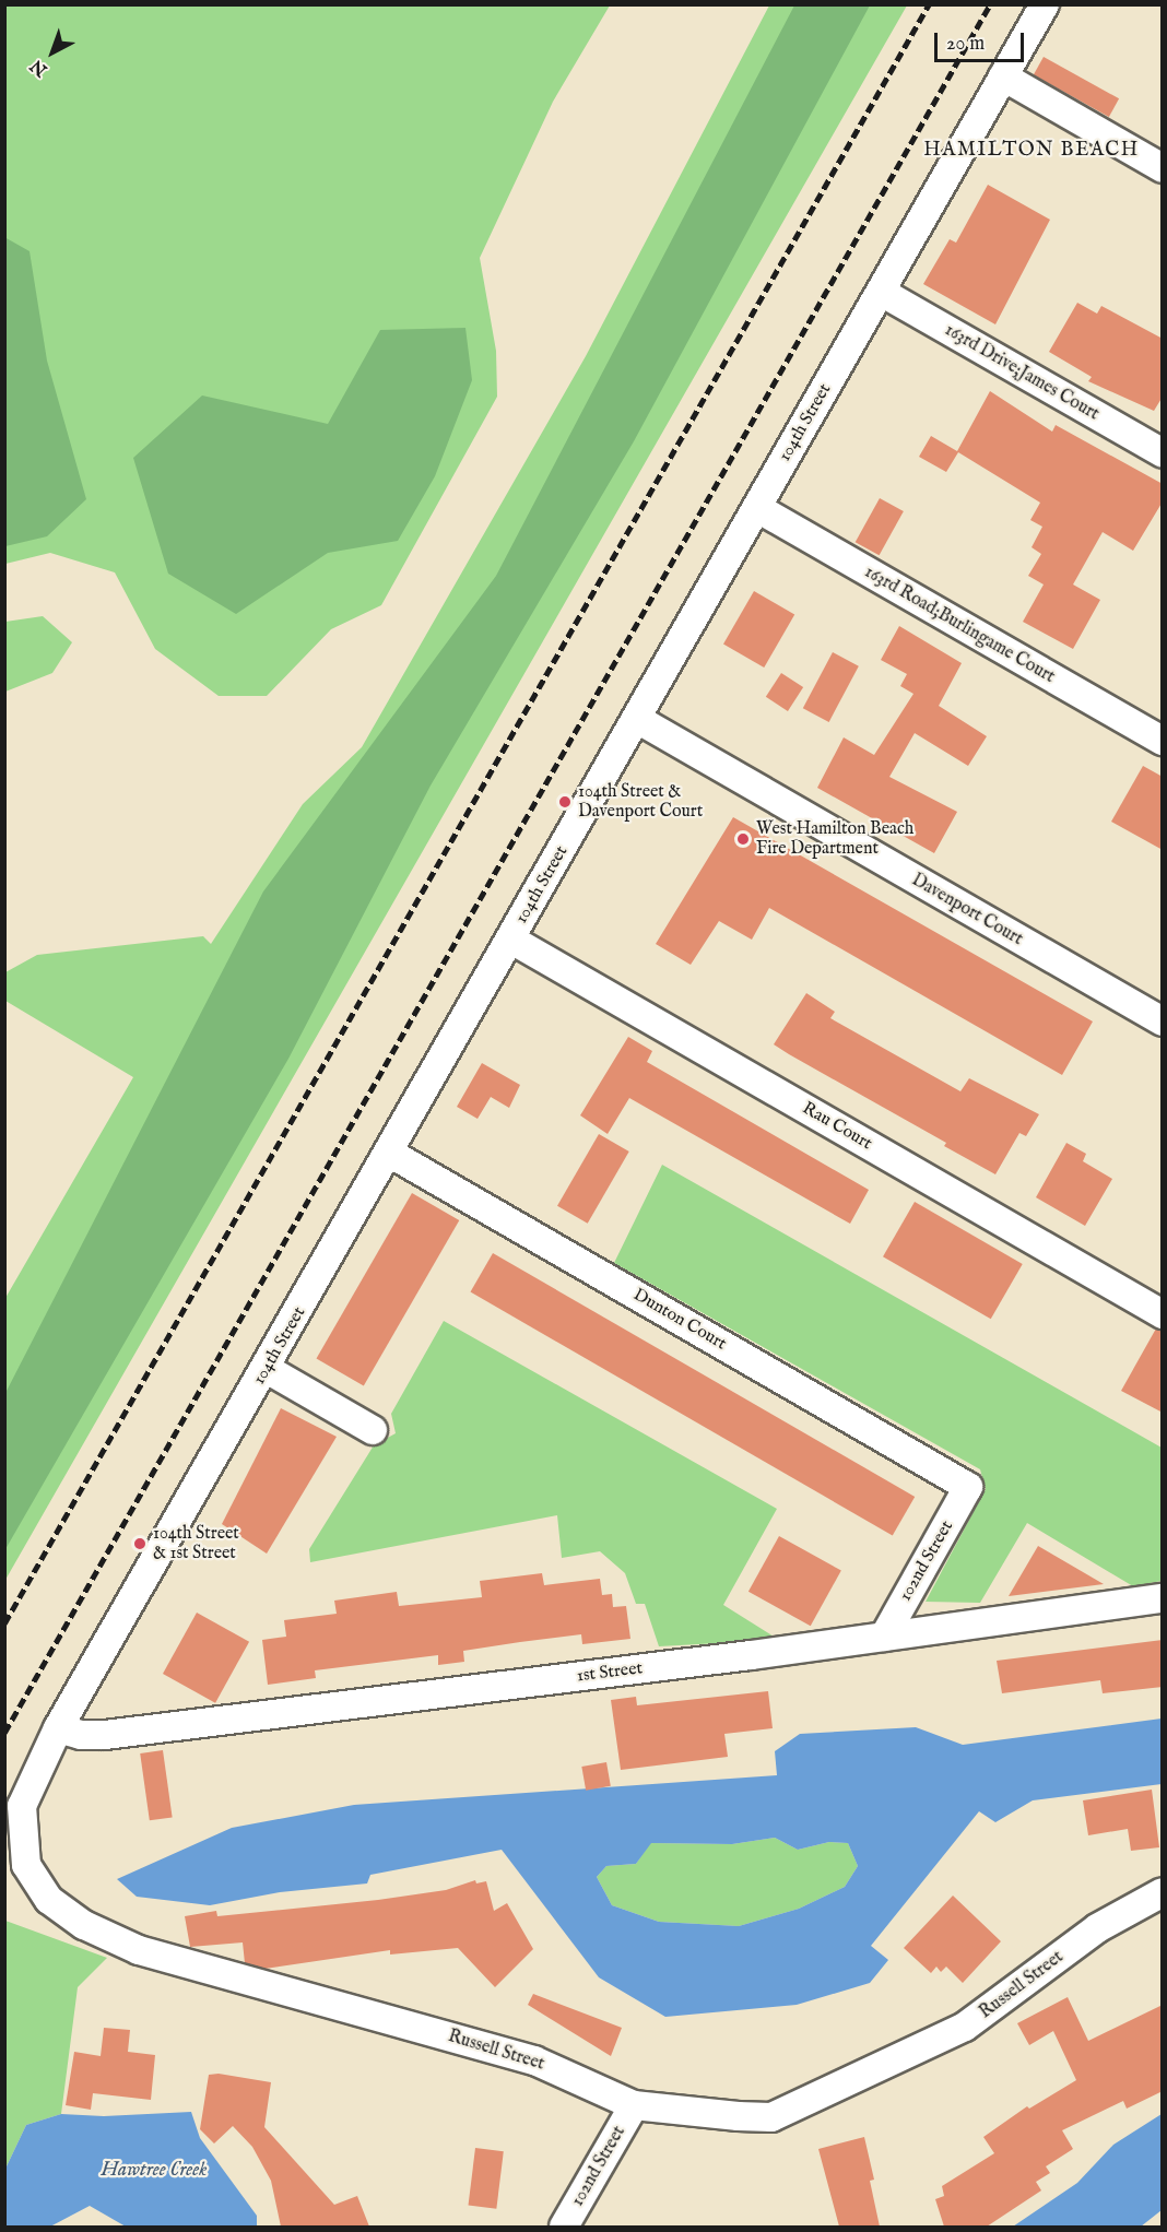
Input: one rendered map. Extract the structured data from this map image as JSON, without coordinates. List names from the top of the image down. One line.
{"streets":{"street":["163rd Drive;James Court","104th Street","163rd Road;Burlingame Court","Davenport Court","Rau Court","Dunton Court","102nd Street","1st Street","Russell Street"]},"crossings":[["163rd Drive;James Court","104th Street"],["104th Street","163rd Road;Burlingame Court"],["104th Street","Davenport Court"],["104th Street","Rau Court"],["104th Street","Dunton Court"],["104th Street","1st Street"],["104th Street","Russell Street"],["Dunton Court","102nd Street"],["102nd Street","1st Street"],["102nd Street","Russell Street"],["1st Street","Russell Street"]],"districts":["HAMILTON BEACH"],"water":["Hawtree Creek"],"places":["104th Street & Davenport Court","West Hamilton Beach Fire Department","104th Street & 1st Street"],"scale_bar":"20 m","north":"bottom left"}
